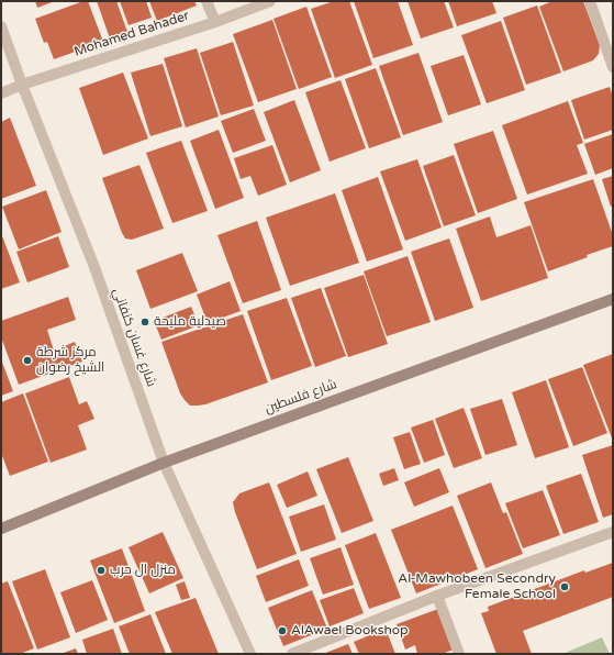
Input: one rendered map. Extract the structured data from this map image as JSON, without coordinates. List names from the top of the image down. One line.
{"streets":{"street":["Mohamed Bahader","شارع غسان كنفاني","شارع فلسطين"]},"crossings":[["Mohamed Bahader","شارع غسان كنفاني"],["شارع غسان كنفاني","شارع فلسطين"]],"places":["صيدلية مليحة","مركز شرطة الشيخ رضوان","منزل ال حرب","Al-Mawhobeen Secondry Female School","AlAwael Bookshop"]}
